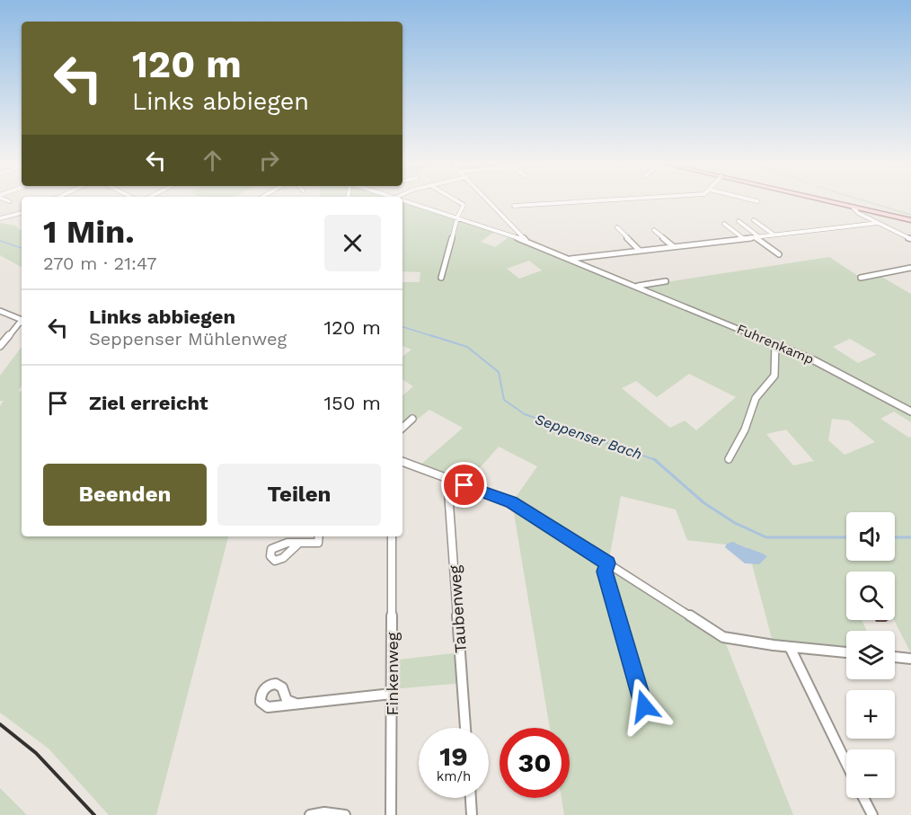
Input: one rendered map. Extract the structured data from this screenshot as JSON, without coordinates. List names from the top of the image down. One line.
{"streets":{"street":["Fuhrenkamp","Taubenweg","Finkenweg"]},"water":["Seppenser Bach"],"page":{"turn":["120 m","Links abbiegen"],"heading":["1 Min.","270 m · 21:47"],"list":[{"name":"Links abbiegen","note":"Seppenser Mühlenweg","value":"120 m"},{"name":"Ziel erreicht","value":"150 m"}],"buttons":["Beenden","Teilen"],"map_buttons":["+","−"],"speed":"19 km/h","limit":"30"}}
